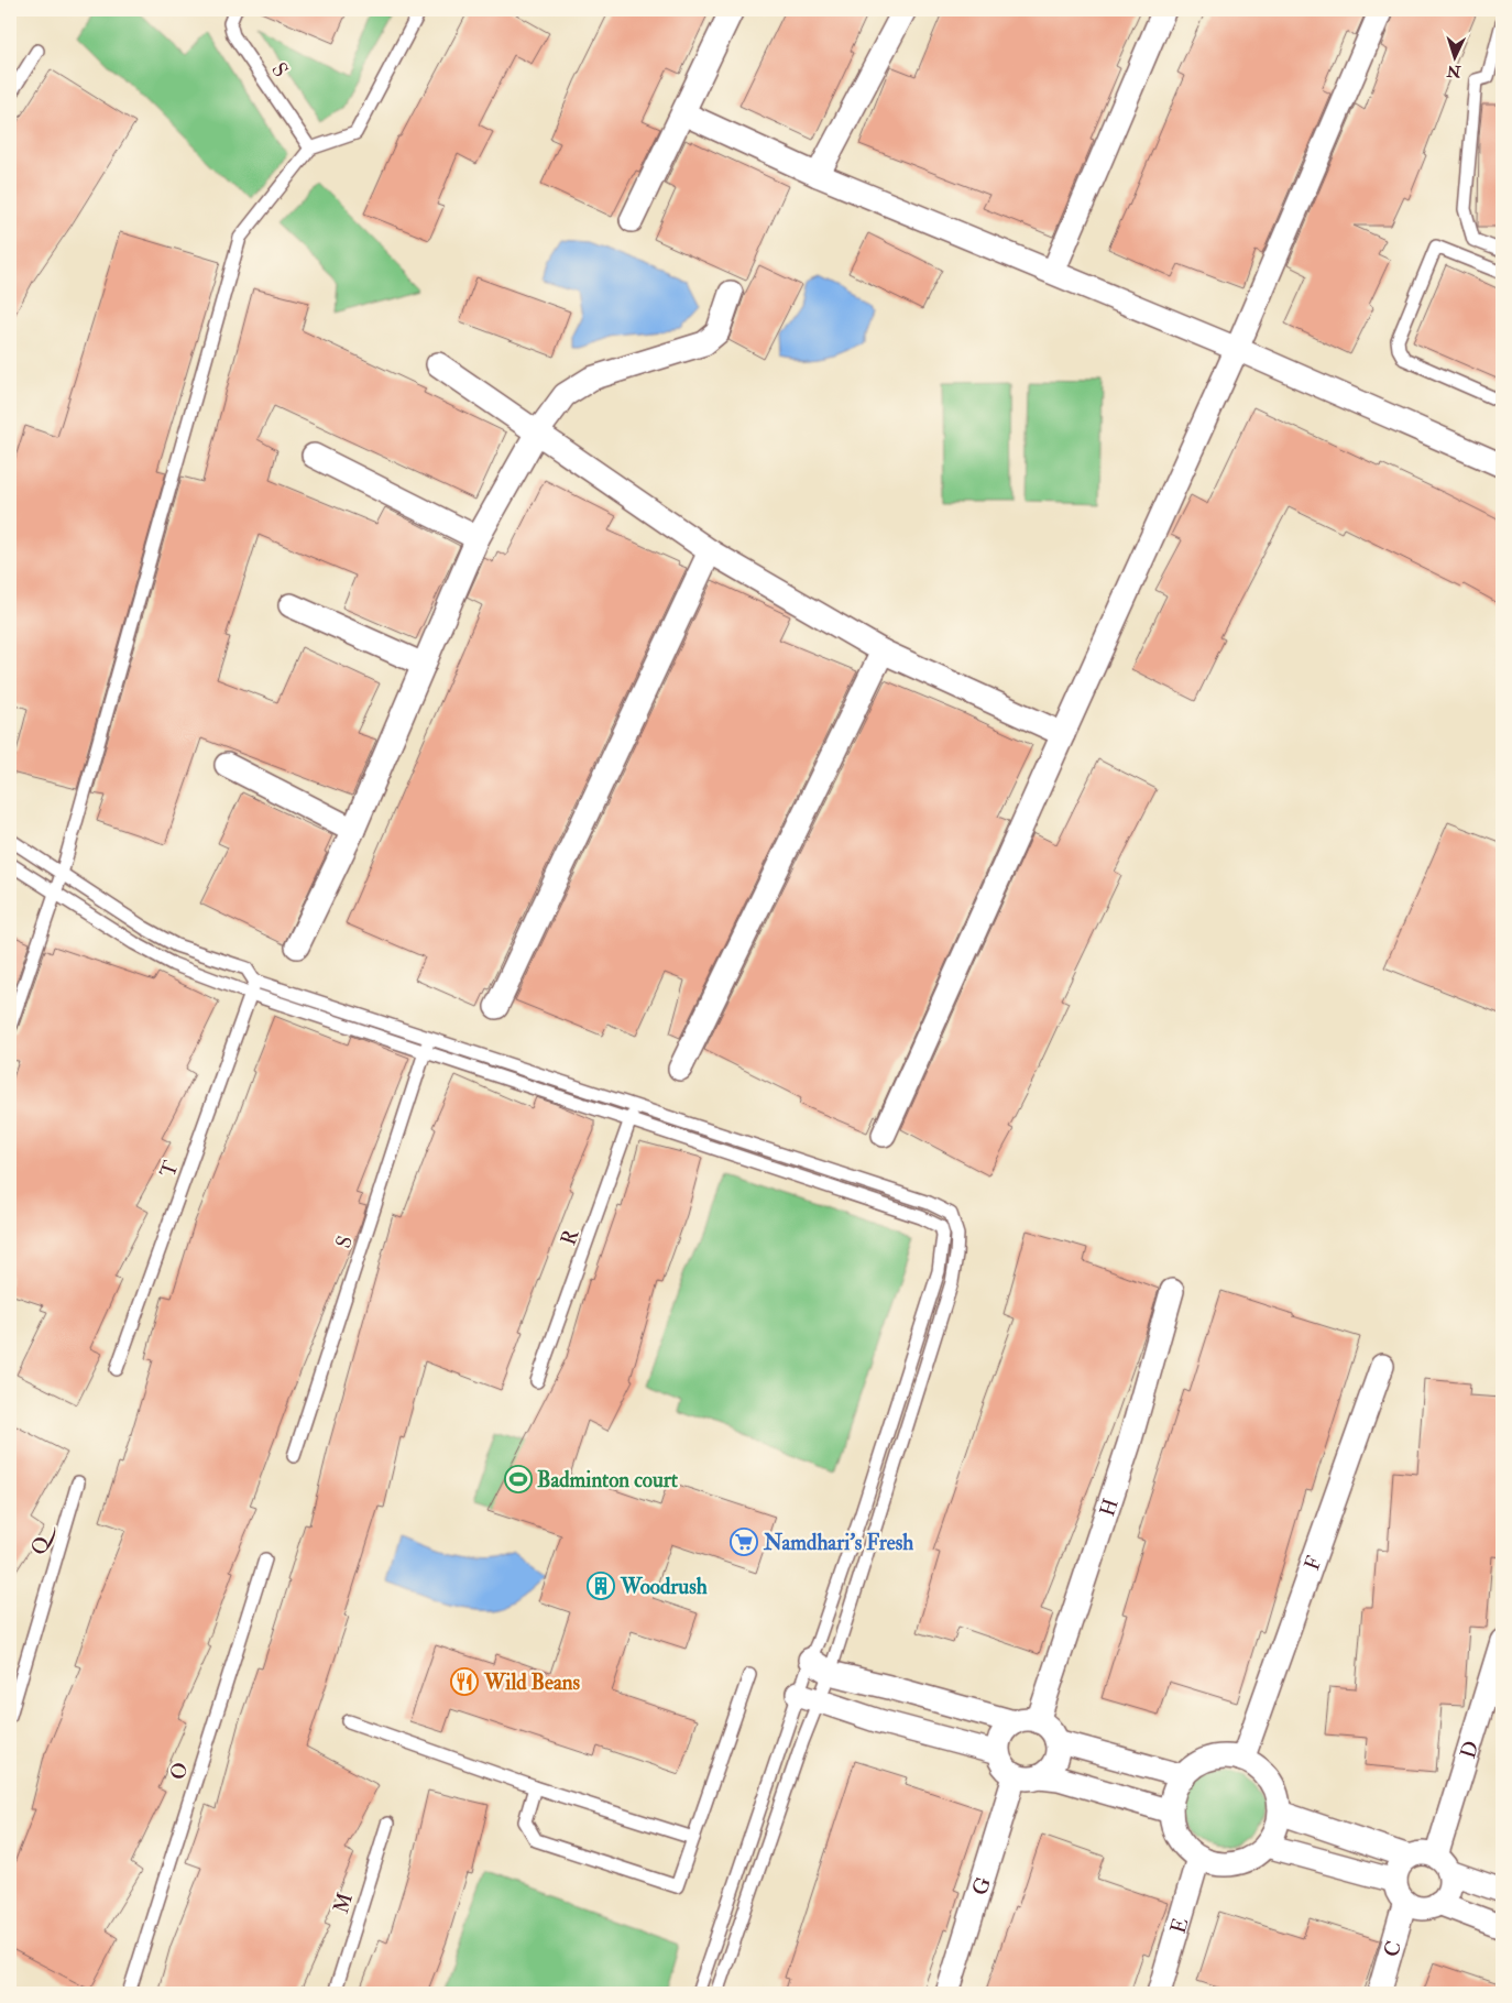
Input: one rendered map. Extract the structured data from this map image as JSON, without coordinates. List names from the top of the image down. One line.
{"streets":{"street":["H","F","D","G","E","C"],"lane":["S","T","R","Q","O","M"]},"crossings":[["H","G"],["F","E"],["D","C"]],"places":{"sports":["Badminton court"],"supermarket":["Namdhari's Fresh"],"building":["Woodrush"],"restaurant":["Wild Beans"]},"north":"bottom"}
